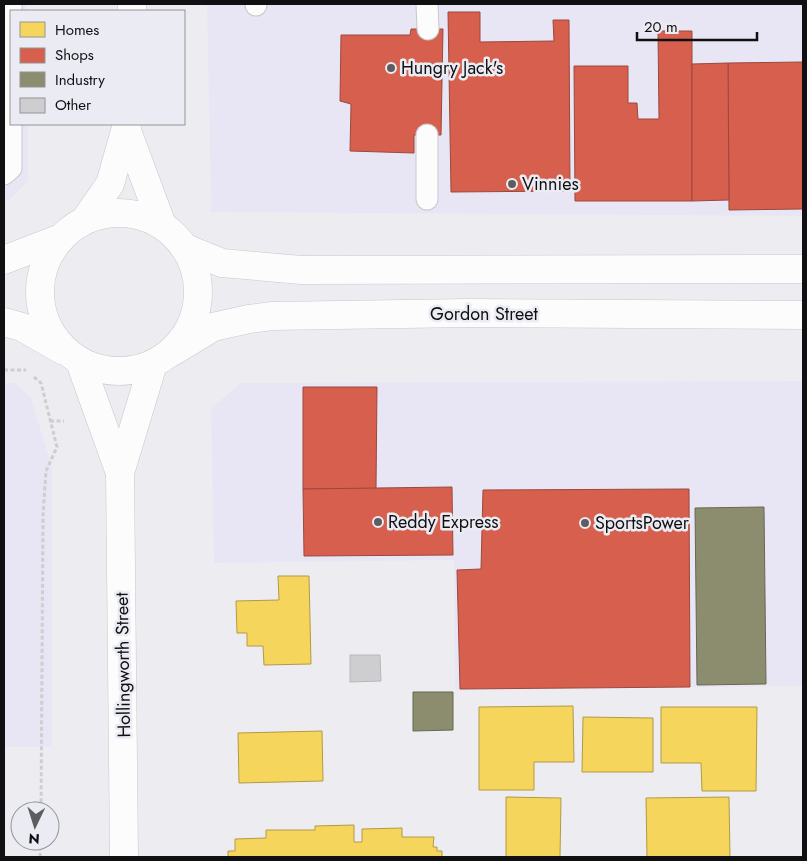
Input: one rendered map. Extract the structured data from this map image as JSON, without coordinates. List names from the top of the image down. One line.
{"streets":{"main road":["Gordon Street","Hollingworth Street"]},"crossings":[["Gordon Street","Hollingworth Street"]],"places":["Hungry Jack's","Vinnies","Reddy Express","SportsPower"],"legend":["Homes","Shops","Industry","Other"],"scale_bar":"20 m","north":"bottom"}
